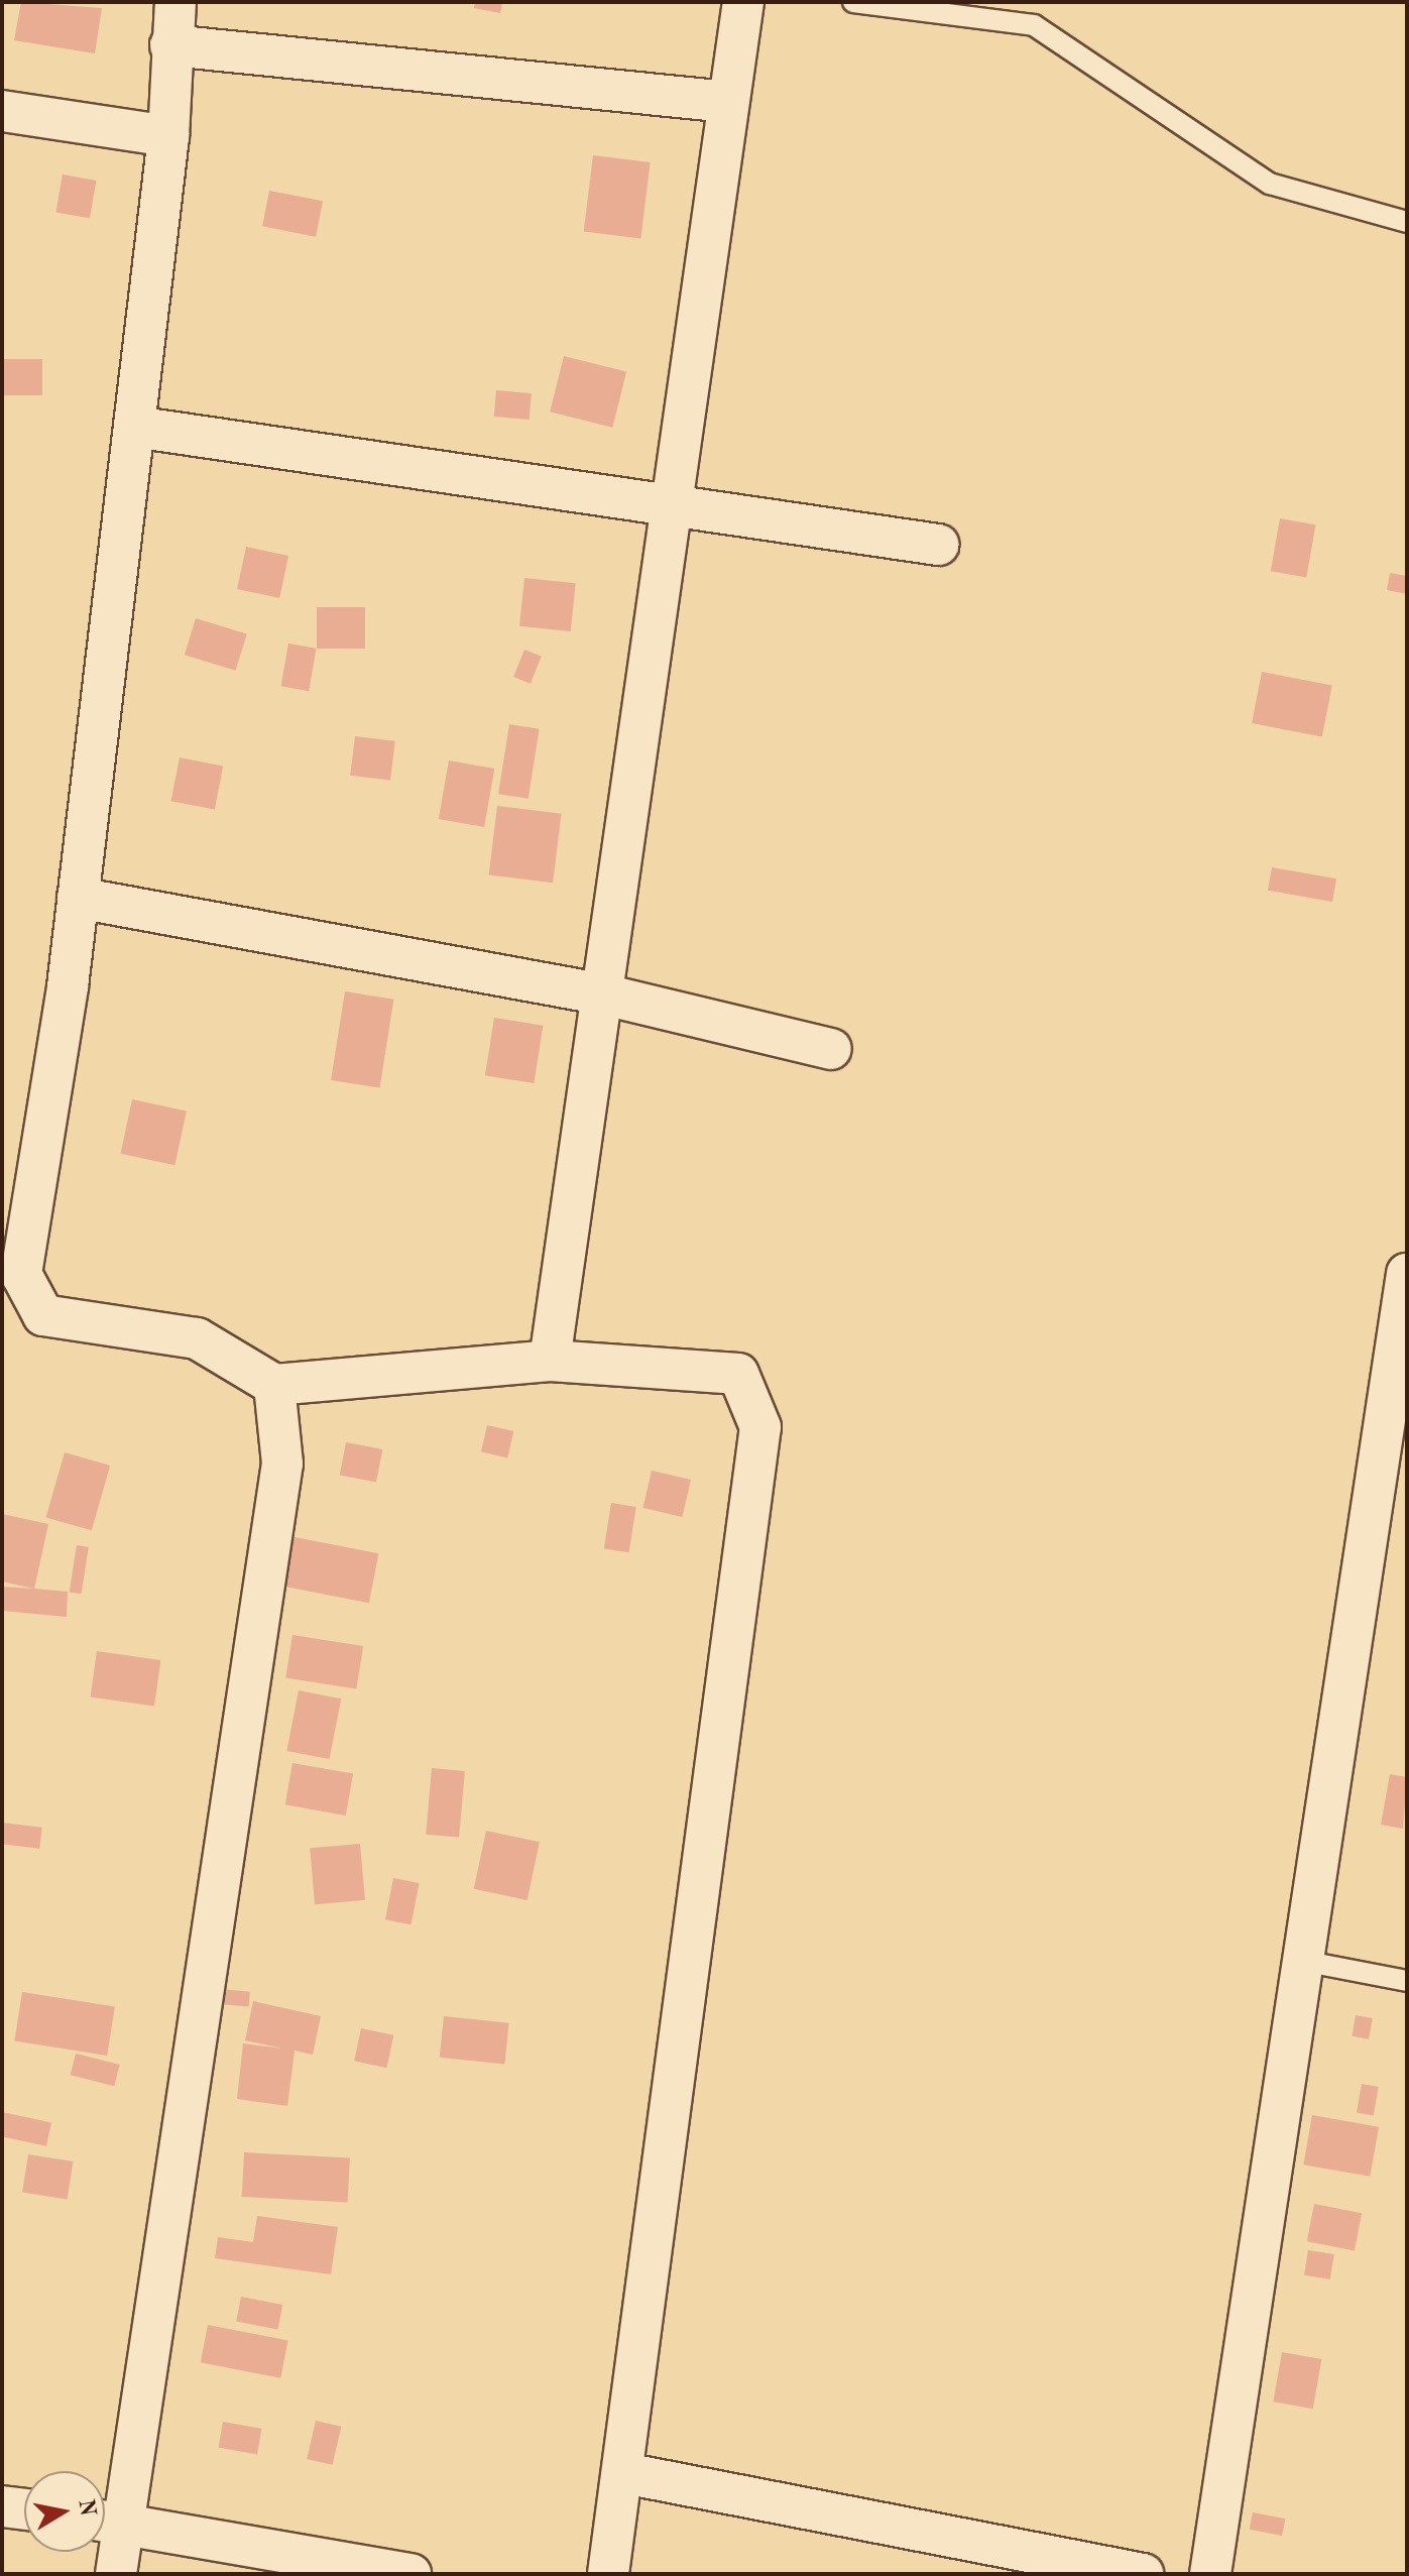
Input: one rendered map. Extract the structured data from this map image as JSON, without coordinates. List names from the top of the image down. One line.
{"north":"right"}
